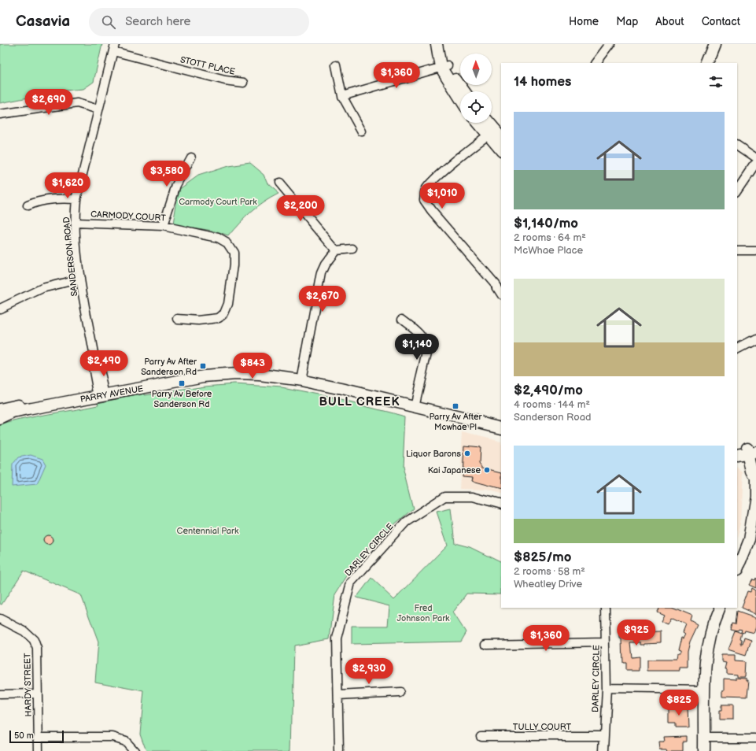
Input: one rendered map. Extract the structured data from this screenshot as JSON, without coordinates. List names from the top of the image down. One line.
{"streets":{"main road":["PARRY AVENUE"],"street":["STOTT PLACE","CARMODY COURT","SANDERSON ROAD","DARLEY CIRCLE","HARDY STREET","TULLY COURT"]},"crossings":[["STOTT PLACE","SANDERSON ROAD"],["CARMODY COURT","SANDERSON ROAD"],["SANDERSON ROAD","PARRY AVENUE"],["DARLEY CIRCLE","TULLY COURT"]],"districts":["BULL CREEK"],"parks":["Carmody Court Park","Centennial Park","Fred Johnson Park"],"places":{"transit":["Parry Av After Sanderson Rd","Parry Av Before Sanderson Rd","Parry Av After Mcwhae Pl"],"other":["Liquor Barons","Kai Japanese"]},"scale_bar":"50 m","north":"top","page":{"header":"Casavia","search":"Search here","nav":["Home","Map","About","Contact"],"price":["$1,360","$2,690","$3,580","$1,620","$1,010","$2,200","$2,670","$1,140","$2,490","$843","$925","$1,360","$2,930","$825"],"heading":"14 homes","list":[{"name":"$1,140/mo","note":"2 rooms · 64 m² · McWhae Place"},{"name":"$2,490/mo","note":"4 rooms · 144 m² · Sanderson Road"},{"name":"$825/mo","note":"2 rooms · 58 m² · Wheatley Drive"}],"scale":"50 m"}}
